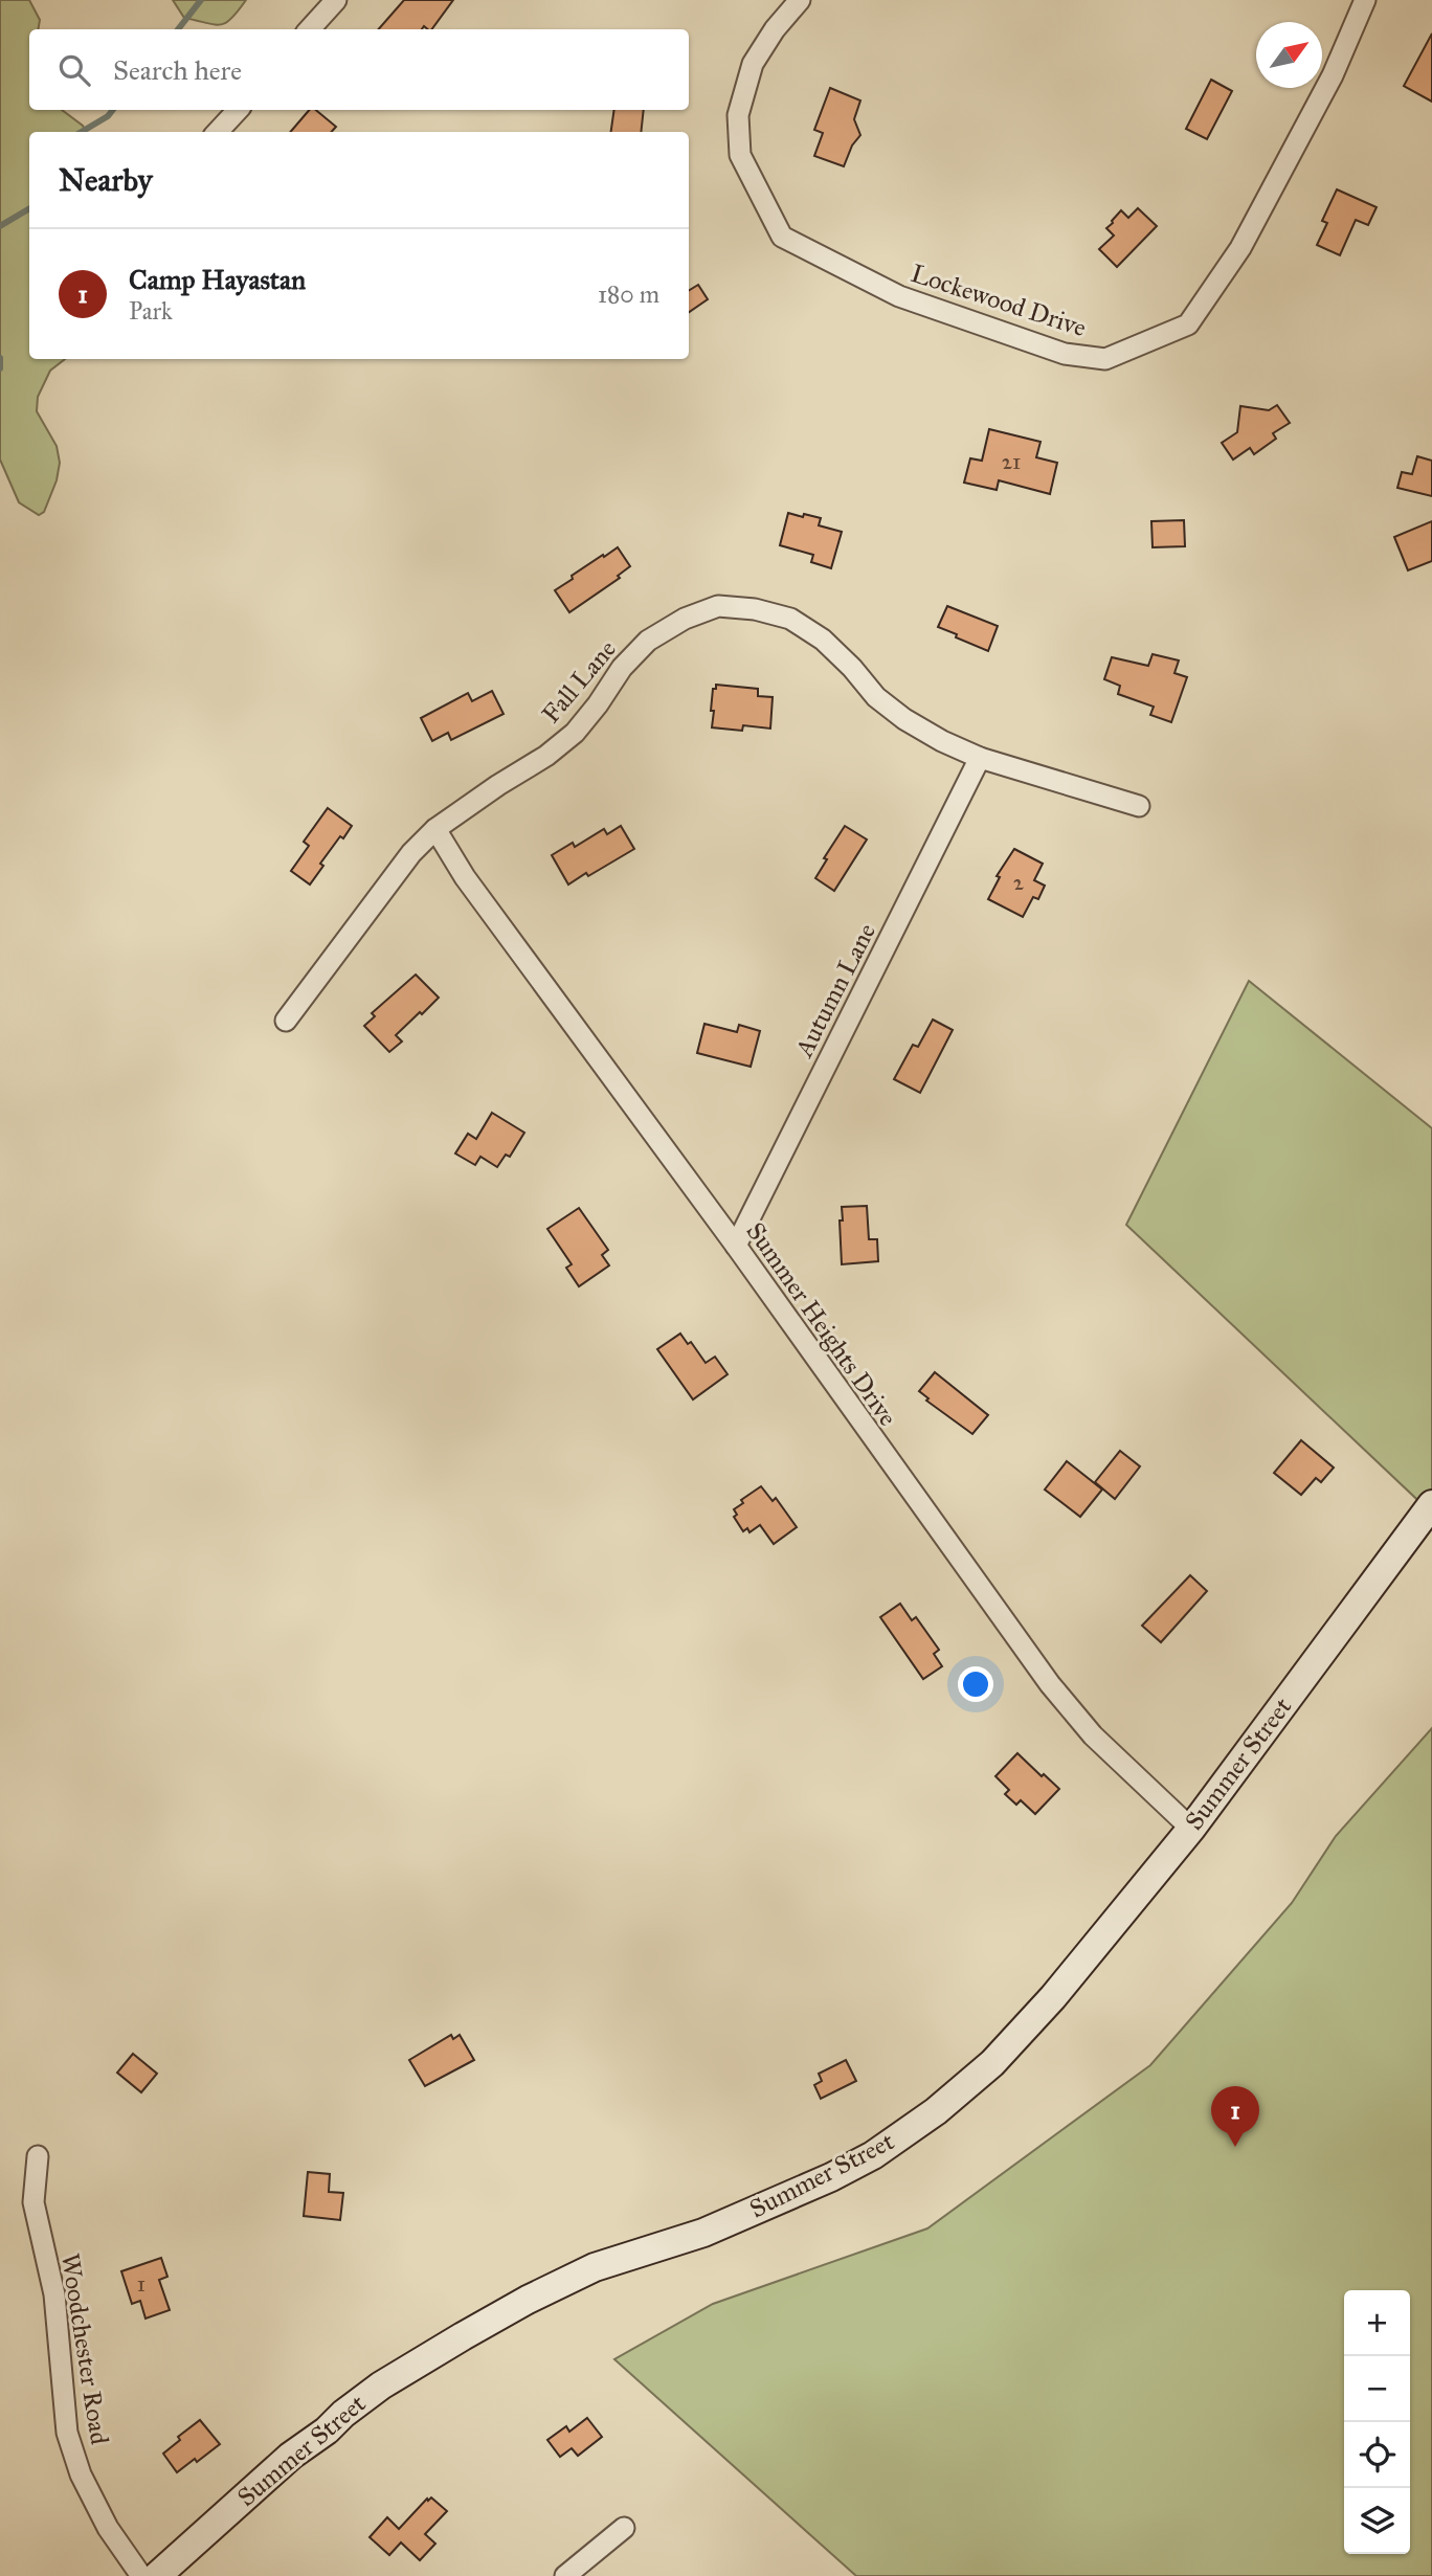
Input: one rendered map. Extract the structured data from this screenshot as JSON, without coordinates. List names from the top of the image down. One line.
{"streets":{"main road":["Summer Street"],"street":["Lockewood Drive","Fall Lane","Autumn Lane","Summer Heights Drive","Woodchester Road"]},"crossings":[["Fall Lane","Autumn Lane"],["Fall Lane","Summer Heights Drive"],["Autumn Lane","Summer Heights Drive"],["Summer Heights Drive","Summer Street"]],"house_numbers":["21","2","1"],"north":"top right","page":{"search":"Search here","heading":"Nearby","list":[{"mark":"1","name":"Camp Hayastan","note":"Park","value":"180 m"}],"pins":"1","map_buttons":["+","−"]}}
